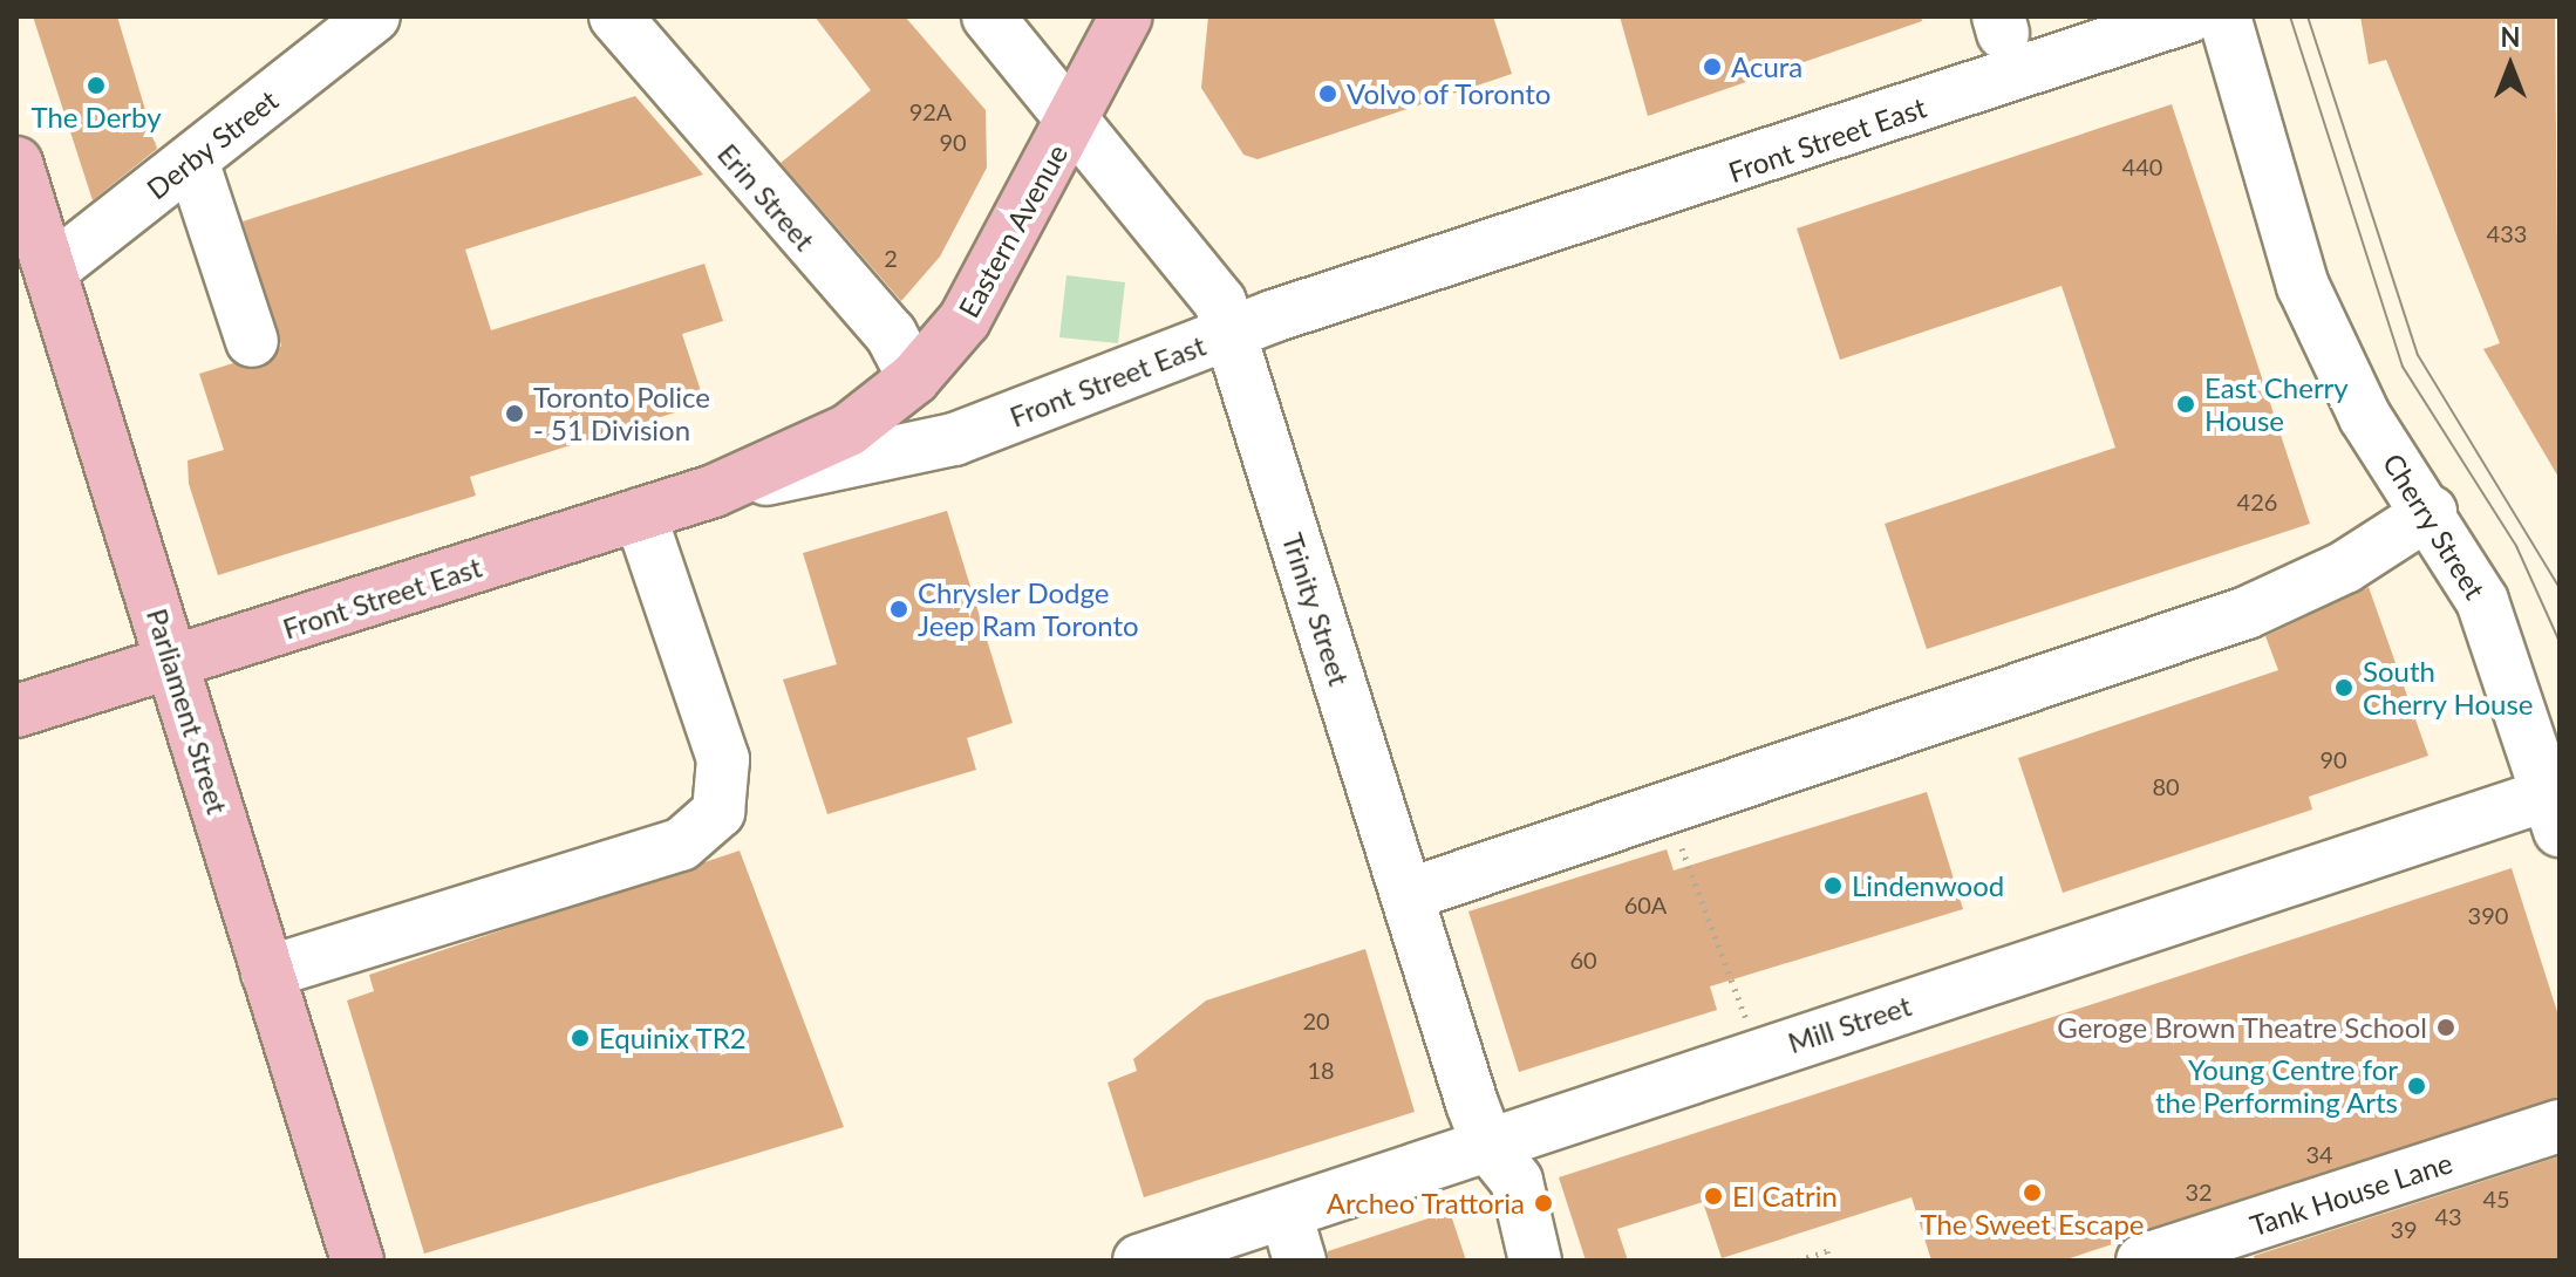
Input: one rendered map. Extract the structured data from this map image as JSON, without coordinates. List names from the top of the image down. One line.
{"streets":{"main road":["Front Street East","Eastern Avenue","Parliament Street"],"street":["Derby Street","Erin Street","Cherry Street","Trinity Street","Mill Street","Tank House Lane"]},"crossings":[["Front Street East","Eastern Avenue"],["Front Street East","Trinity Street"],["Front Street East","Parliament Street"],["Derby Street","Parliament Street"],["Erin Street","Eastern Avenue"],["Eastern Avenue","Trinity Street"],["Cherry Street","Mill Street"],["Trinity Street","Mill Street"]],"places":["Acura","The Derby","Volvo of Toronto","East Cherry House","Toronto Police - 51 Division","Chrysler Dodge Jeep Ram Toronto","South Cherry House","Lindenwood","Geroge Brown Theatre School","Equinix TR2","Young Centre for the Performing Arts","The Sweet Escape","El Catrin","Archeo Trattoria"],"house_numbers":["92A","90","440","433","2","426","90","80","60A","390","60","20","18","34","32","45","43","39"],"north":"top"}
